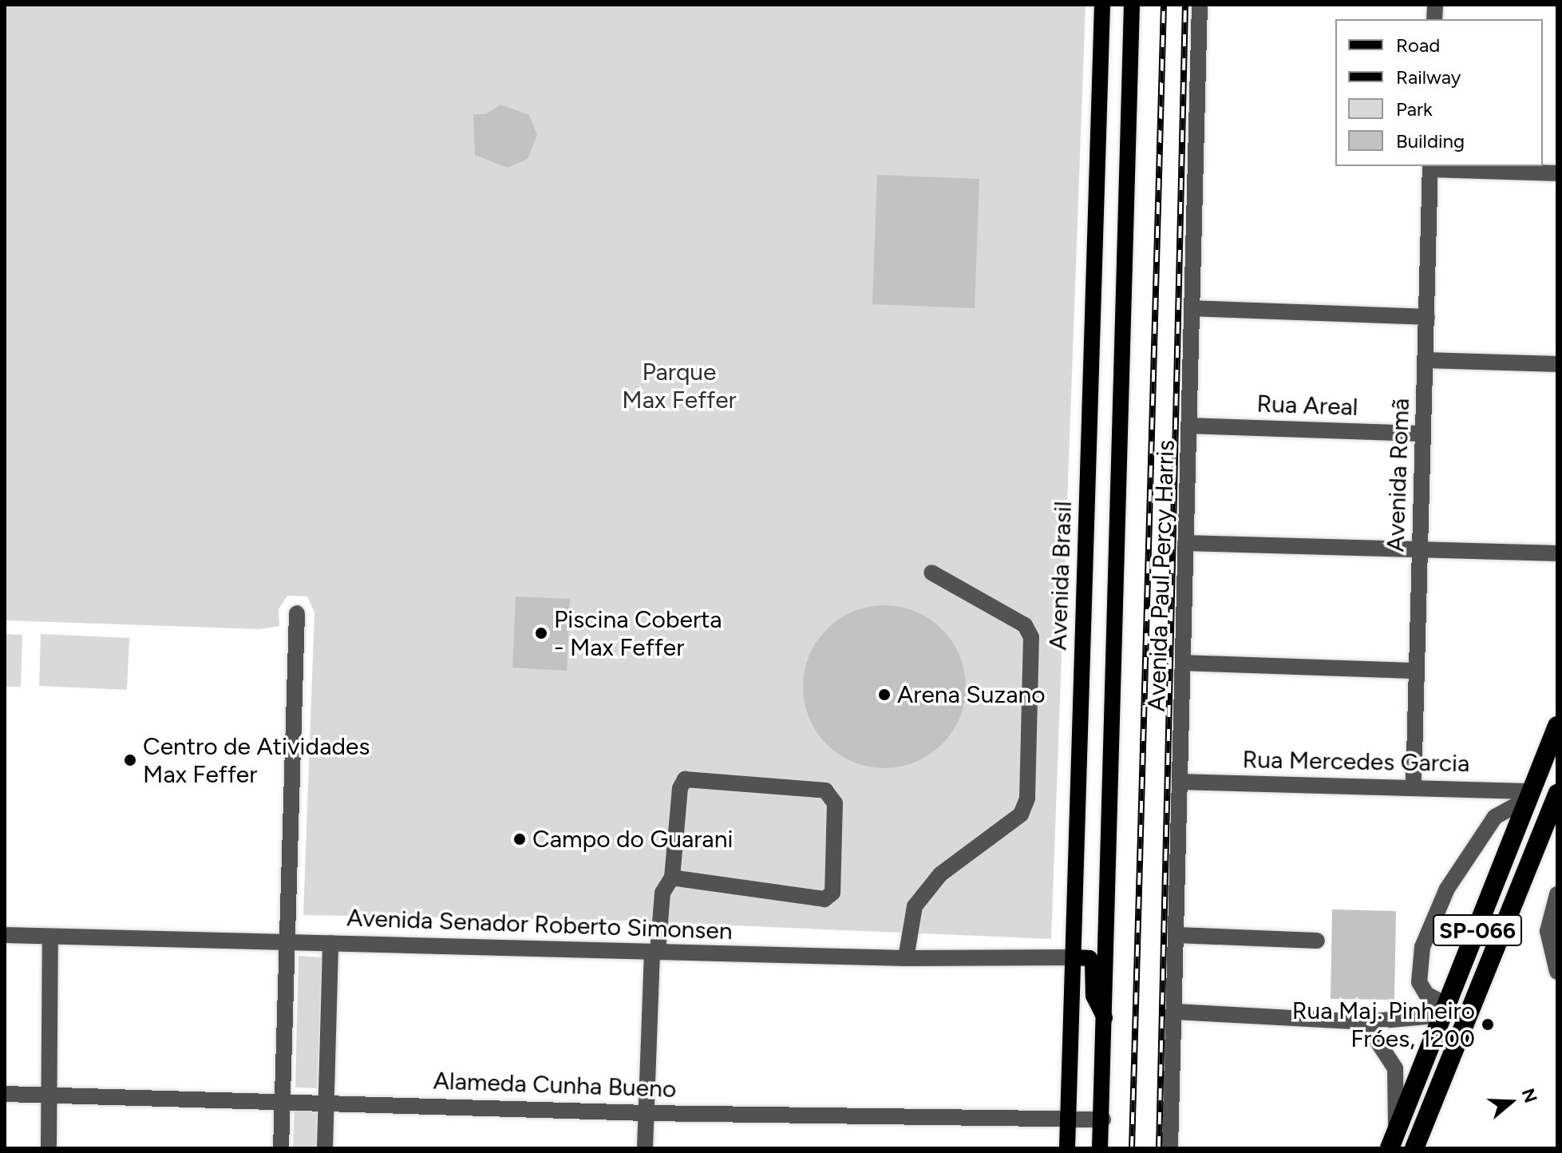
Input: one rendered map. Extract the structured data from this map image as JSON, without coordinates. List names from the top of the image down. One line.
{"streets":{"highway":["SP-066"],"main road":["Avenida Brasil"],"street":["Rua Areal","Avenida Romã","Avenida Paul Percy Harris","Rua Mercedes Garcia","Avenida Senador Roberto Simonsen","Alameda Cunha Bueno"]},"crossings":[["Rua Areal","Avenida Romã"],["Rua Areal","Avenida Paul Percy Harris"],["Avenida Romã","Rua Mercedes Garcia"],["Avenida Brasil","Avenida Senador Roberto Simonsen"],["Avenida Brasil","Alameda Cunha Bueno"],["Avenida Paul Percy Harris","Rua Mercedes Garcia"],["Rua Mercedes Garcia","SP-066"]],"parks":["Parque Max Feffer"],"places":["Piscina Coberta - Max Feffer","Arena Suzano","Centro de Atividades Max Feffer","Campo do Guarani","Rua Maj. Pinheiro Fróes, 1200"],"legend":["Road","Railway","Park","Building"],"north":"right"}
